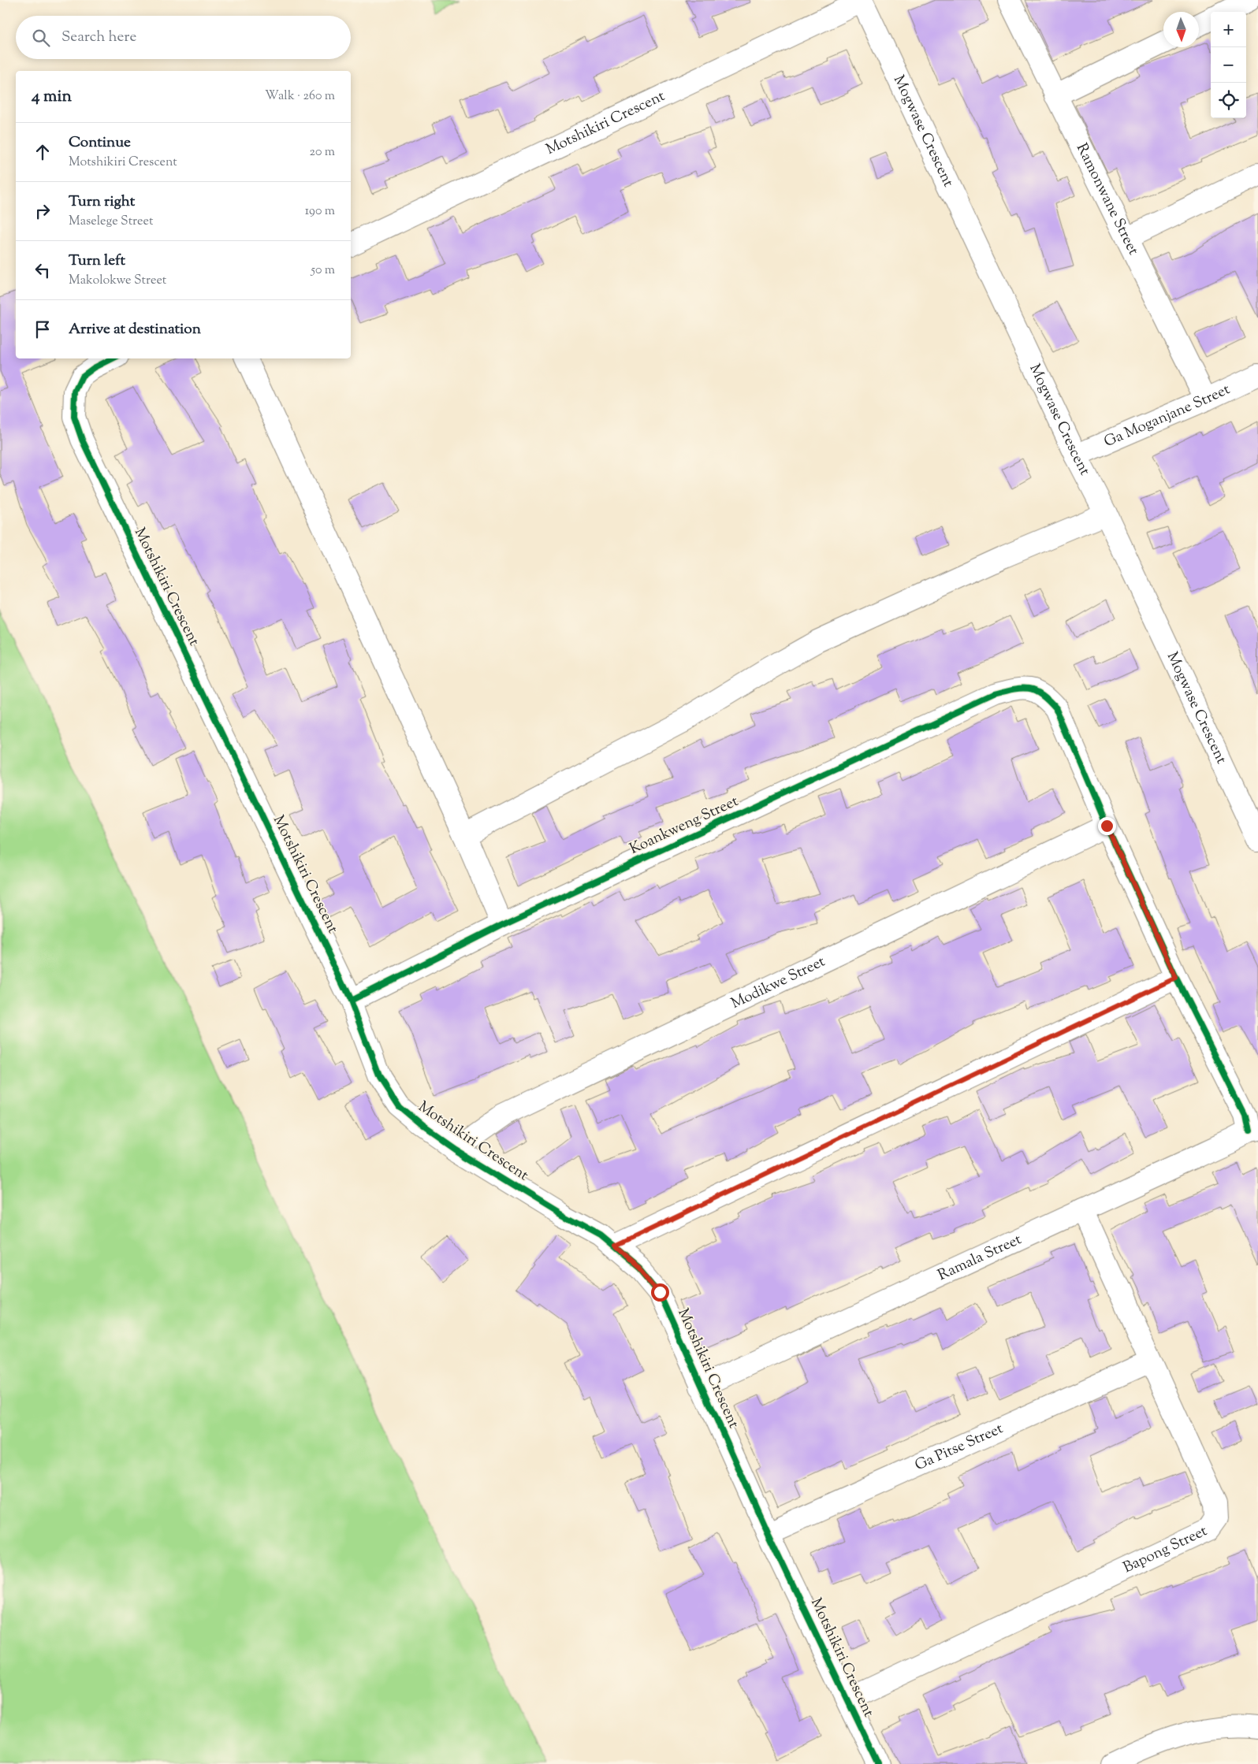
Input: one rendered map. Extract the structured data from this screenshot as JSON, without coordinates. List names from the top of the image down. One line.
{"streets":{"street":["Motshikiri Crescent","Mogwase Crescent","Ramonwane Street","Ga Moganjane Street","Koankweng Street","Modikwe Street","Ramala Street","Ga Pitse Street","Bapong Street"]},"crossings":[["Motshikiri Crescent","Mogwase Crescent"],["Motshikiri Crescent","Koankweng Street"],["Motshikiri Crescent","Modikwe Street"],["Motshikiri Crescent","Ramala Street"],["Motshikiri Crescent","Ga Pitse Street"],["Motshikiri Crescent","Bapong Street"],["Mogwase Crescent","Ga Moganjane Street"],["Ramonwane Street","Ga Moganjane Street"],["Koankweng Street","Modikwe Street"],["Ramala Street","Bapong Street"],["Ga Pitse Street","Bapong Street"]],"north":"bottom","page":{"map_buttons":["+","−"],"search":"Search here","heading":["4 min","Walk · 260 m"],"list":[["Continue","Motshikiri Crescent","20 m"],["Turn right","Maselege Street","190 m"],["Turn left","Makolokwe Street","50 m"],"Arrive at destination"]}}
